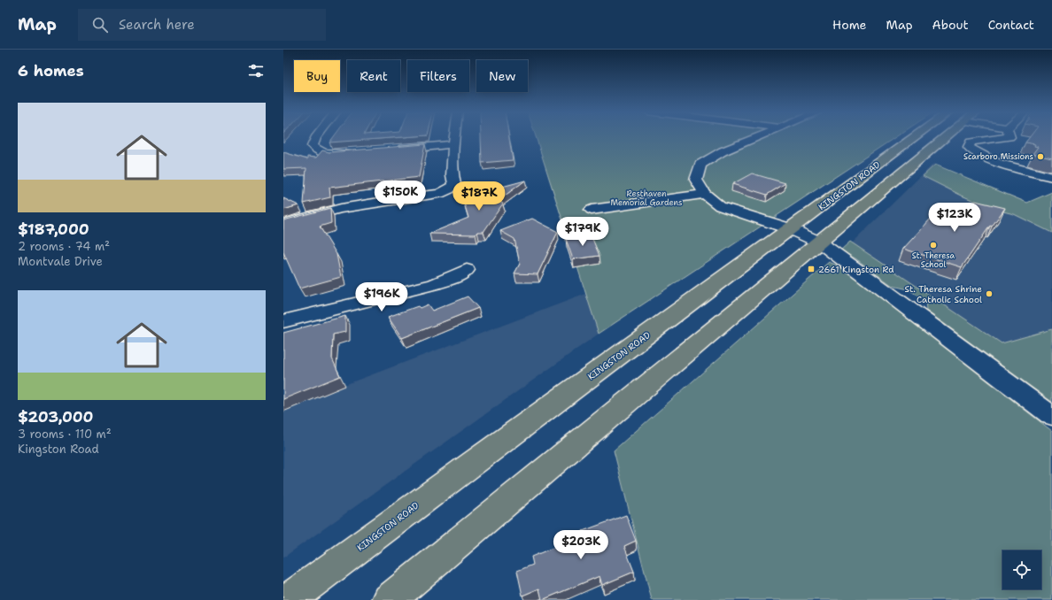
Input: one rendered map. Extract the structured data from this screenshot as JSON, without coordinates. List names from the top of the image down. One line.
{"streets":{"main road":["KINGSTON ROAD"]},"parks":["Resthaven Memorial Gardens"],"places":{"other":["Scarboro Missions","St. Theresa School","St. Theresa Shrine Catholic School"],"transit":["2661 Kingston Rd"]},"page":{"header":"Map","search":"Search here","nav":["Home","Map","About","Contact"],"heading":"6 homes","chip":["Buy","Rent","Filters","New"],"list":[{"name":"$187,000","note":"2 rooms · 74 m² · Montvale Drive"},{"name":"$203,000","note":"3 rooms · 110 m² · Kingston Road"}],"price":["$150K","$187K","$123K","$179K","$196K","$203K"]}}
